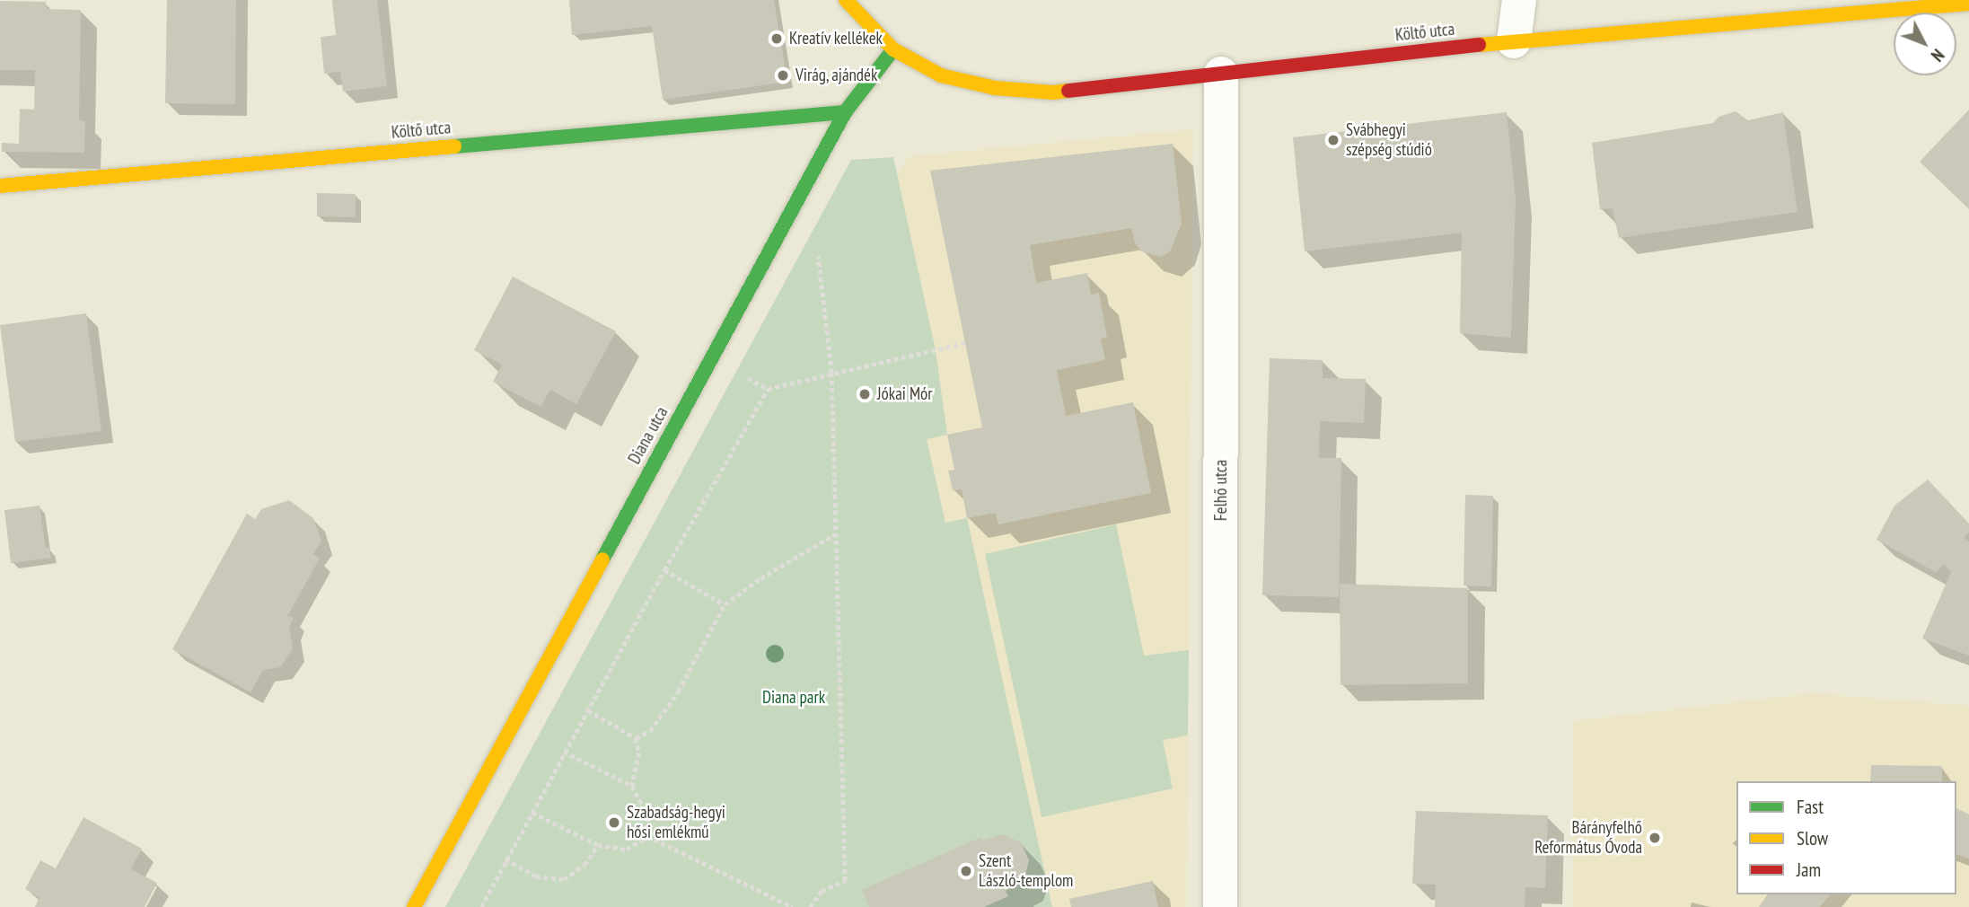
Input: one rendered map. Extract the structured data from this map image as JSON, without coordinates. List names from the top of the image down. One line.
{"streets":{"street":["Költő utca","Diana utca","Felhő utca"]},"crossings":[["Költő utca","Diana utca"],["Költő utca","Felhő utca"]],"parks":["Diana park"],"places":["Kreatív kellékek","Virág, ajándék","Svábhegyi szépség stúdió","Jókai Mór","Szabadság-hegyi hősi emlékmű","Bárányfelhő Református Óvoda","Szent László-templom"],"legend":["Fast","Slow","Jam"],"north":"bottom right"}
